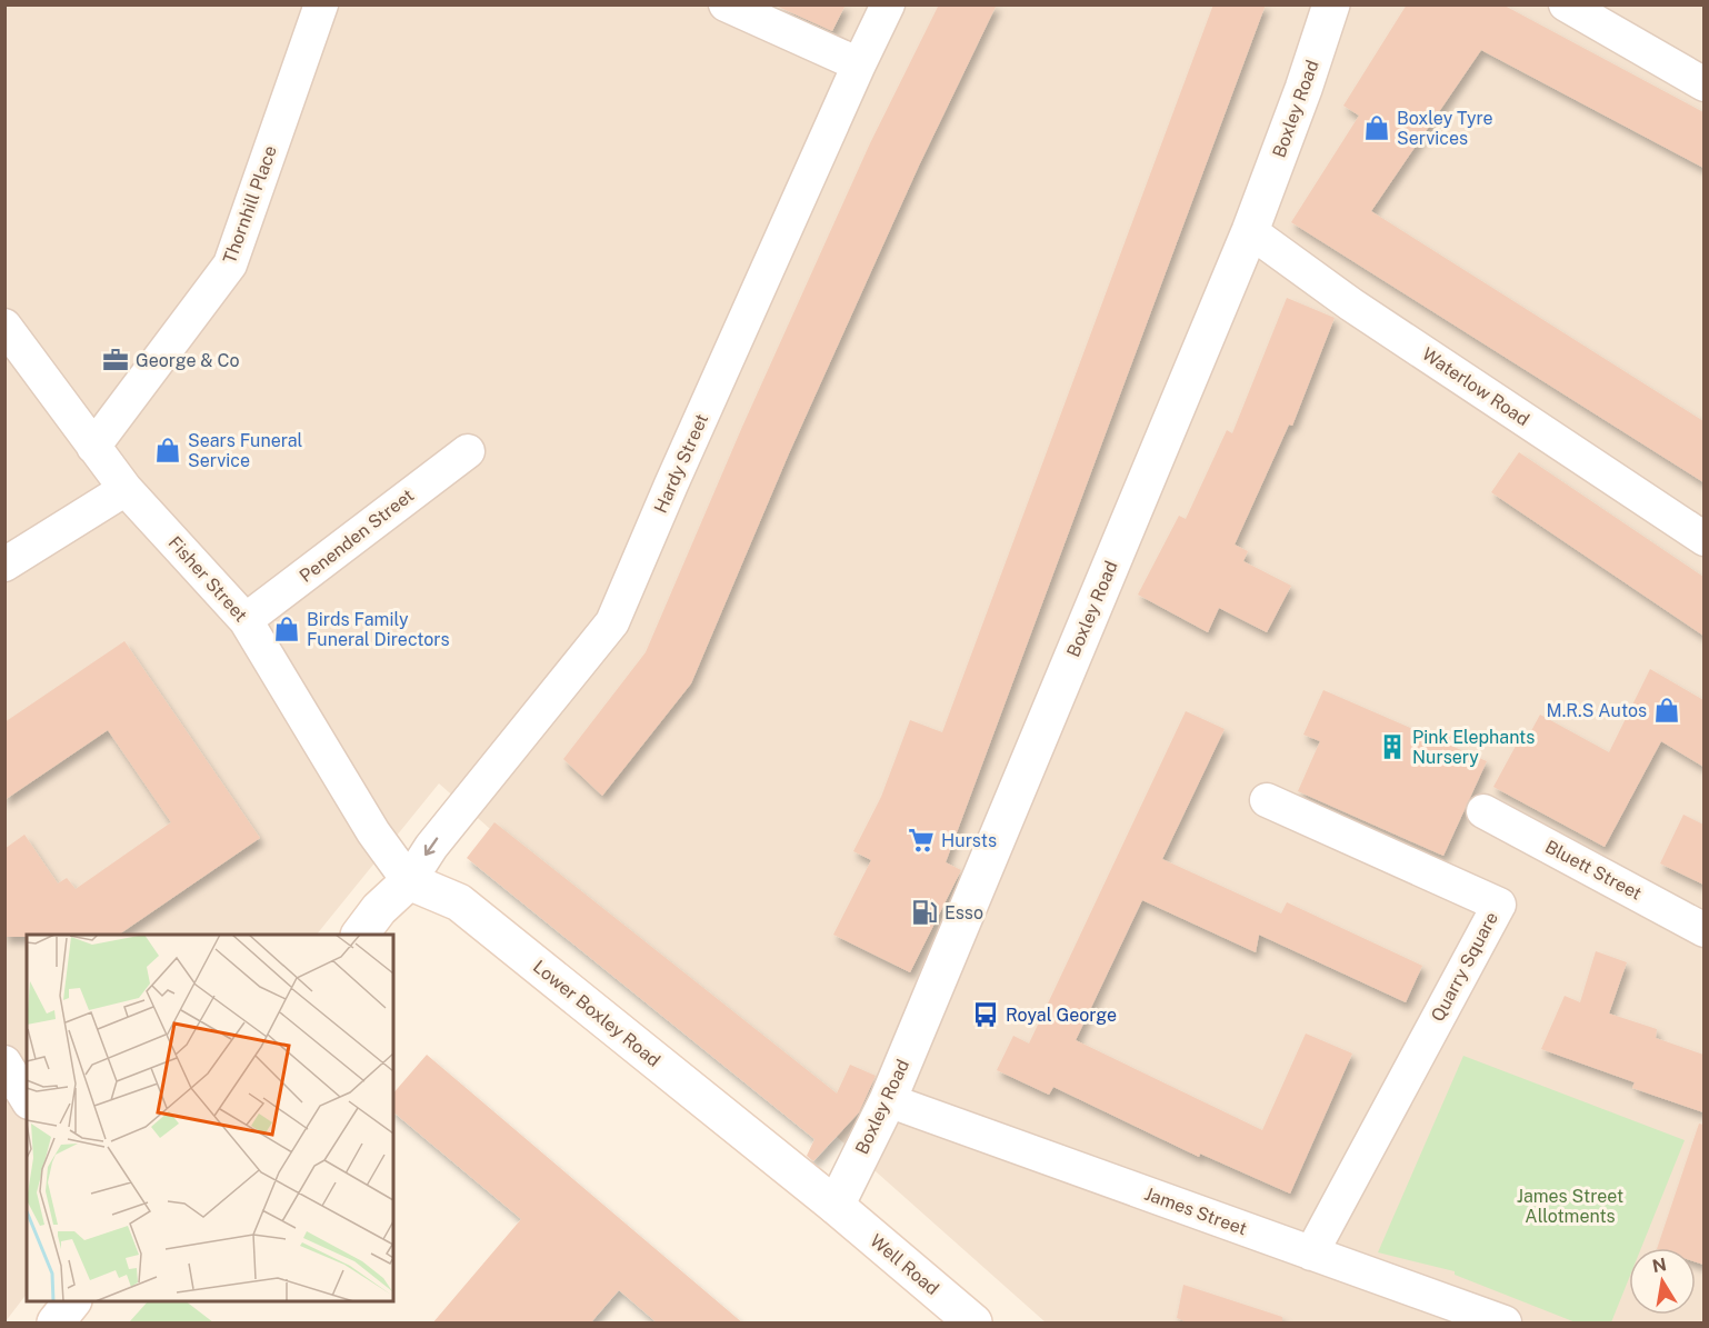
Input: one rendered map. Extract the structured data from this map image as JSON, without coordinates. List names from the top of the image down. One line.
{"streets":{"street":["Boxley Road","Thornhill Place","Waterlow Road","Hardy Street","Penenden Street","Fisher Street","Bluett Street","Quarry Square","Lower Boxley Road","James Street","Well Road"]},"crossings":[["Boxley Road","Waterlow Road"],["Boxley Road","Lower Boxley Road"],["Boxley Road","James Street"],["Boxley Road","Well Road"],["Thornhill Place","Fisher Street"],["Hardy Street","Fisher Street"],["Hardy Street","Lower Boxley Road"],["Penenden Street","Fisher Street"],["Fisher Street","Lower Boxley Road"],["Quarry Square","James Street"],["Lower Boxley Road","Well Road"]],"one_way":["Hardy Street"],"parks":["James Street Allotments"],"places":{"shop":["Boxley Tyre Services","Sears Funeral Service","Birds Family Funeral Directors","M.R.S Autos"],"office":["George & Co"],"building":["Pink Elephants Nursery"],"supermarket":["Hursts"],"fuel station":["Esso"],"bus stop":["Royal George"]},"north":"top"}
